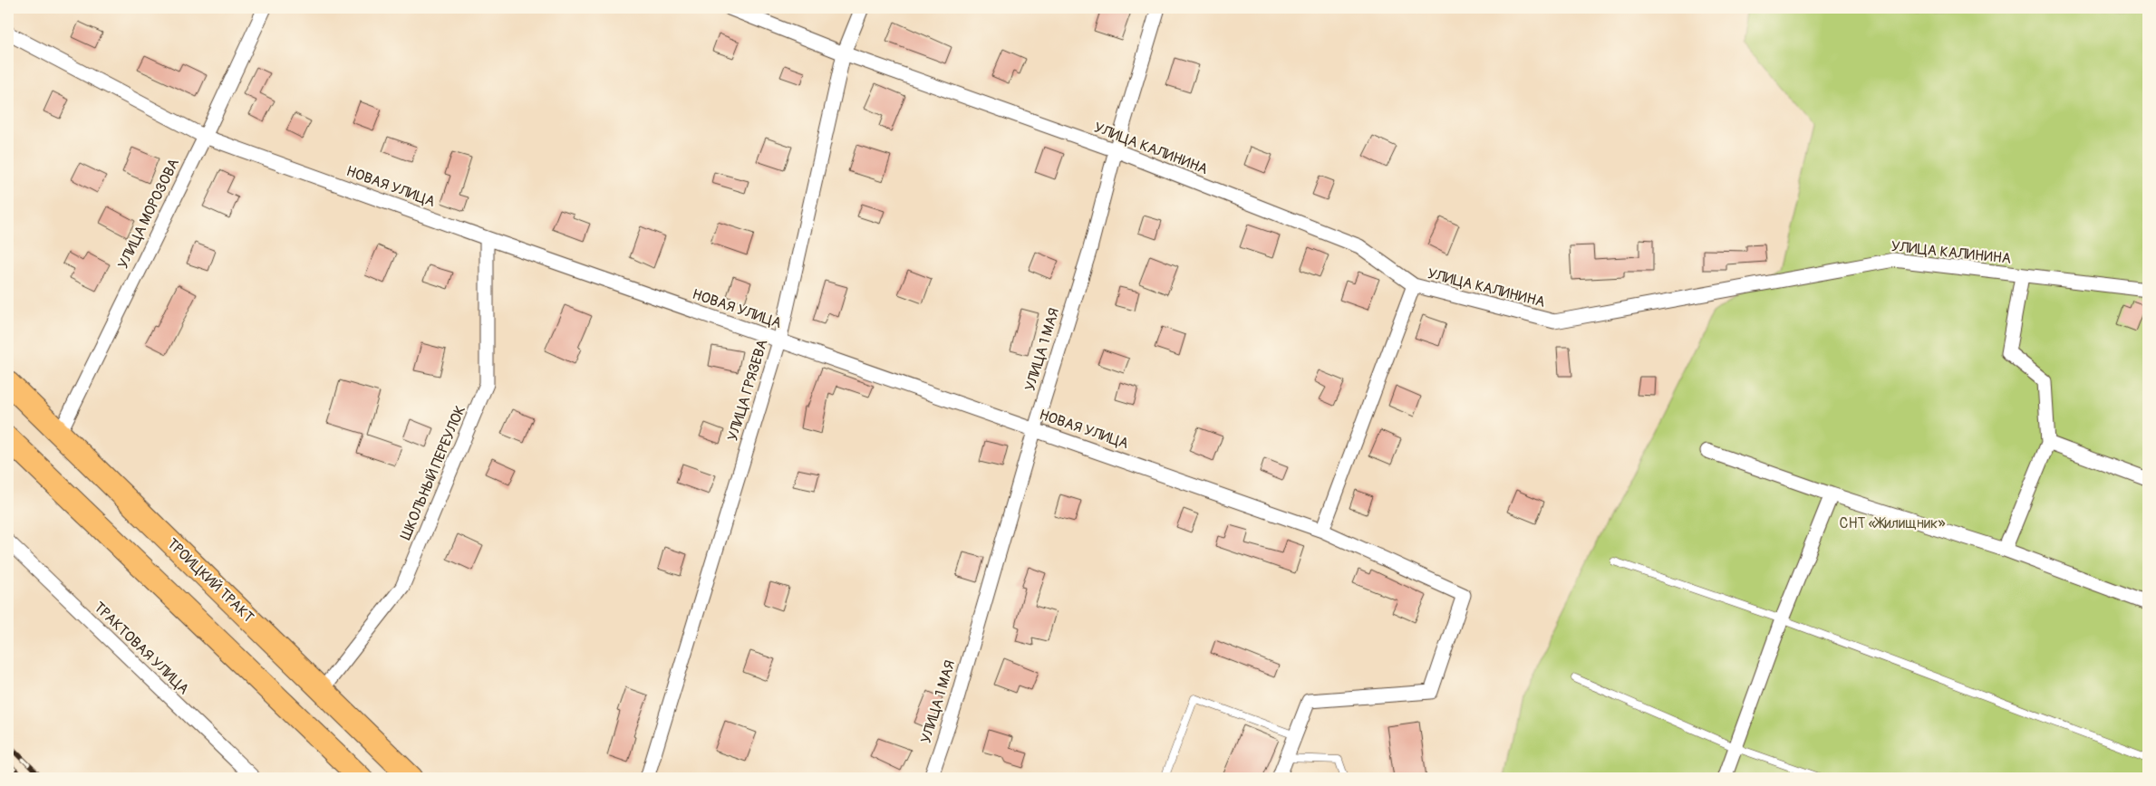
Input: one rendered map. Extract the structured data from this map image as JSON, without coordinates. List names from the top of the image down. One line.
{"streets":{"main road":["ТРОИЦКИЙ ТРАКТ"],"street":["УЛИЦА КАЛИНИНА","НОВАЯ УЛИЦА","УЛИЦА МОРОЗОВА","УЛИЦА 1 МАЯ","УЛИЦА ГРЯЗЕВА","ШКОЛЬНЫЙ ПЕРЕУЛОК","ТРАКТОВАЯ УЛИЦА"]},"crossings":[["УЛИЦА КАЛИНИНА","УЛИЦА 1 МАЯ"],["УЛИЦА КАЛИНИНА","УЛИЦА ГРЯЗЕВА"],["НОВАЯ УЛИЦА","УЛИЦА МОРОЗОВА"],["НОВАЯ УЛИЦА","УЛИЦА 1 МАЯ"],["НОВАЯ УЛИЦА","УЛИЦА ГРЯЗЕВА"],["НОВАЯ УЛИЦА","ШКОЛЬНЫЙ ПЕРЕУЛОК"],["УЛИЦА МОРОЗОВА","ТРОИЦКИЙ ТРАКТ"],["ШКОЛЬНЫЙ ПЕРЕУЛОК","ТРОИЦКИЙ ТРАКТ"]],"parks":["СНТ «Жилищник»"]}
